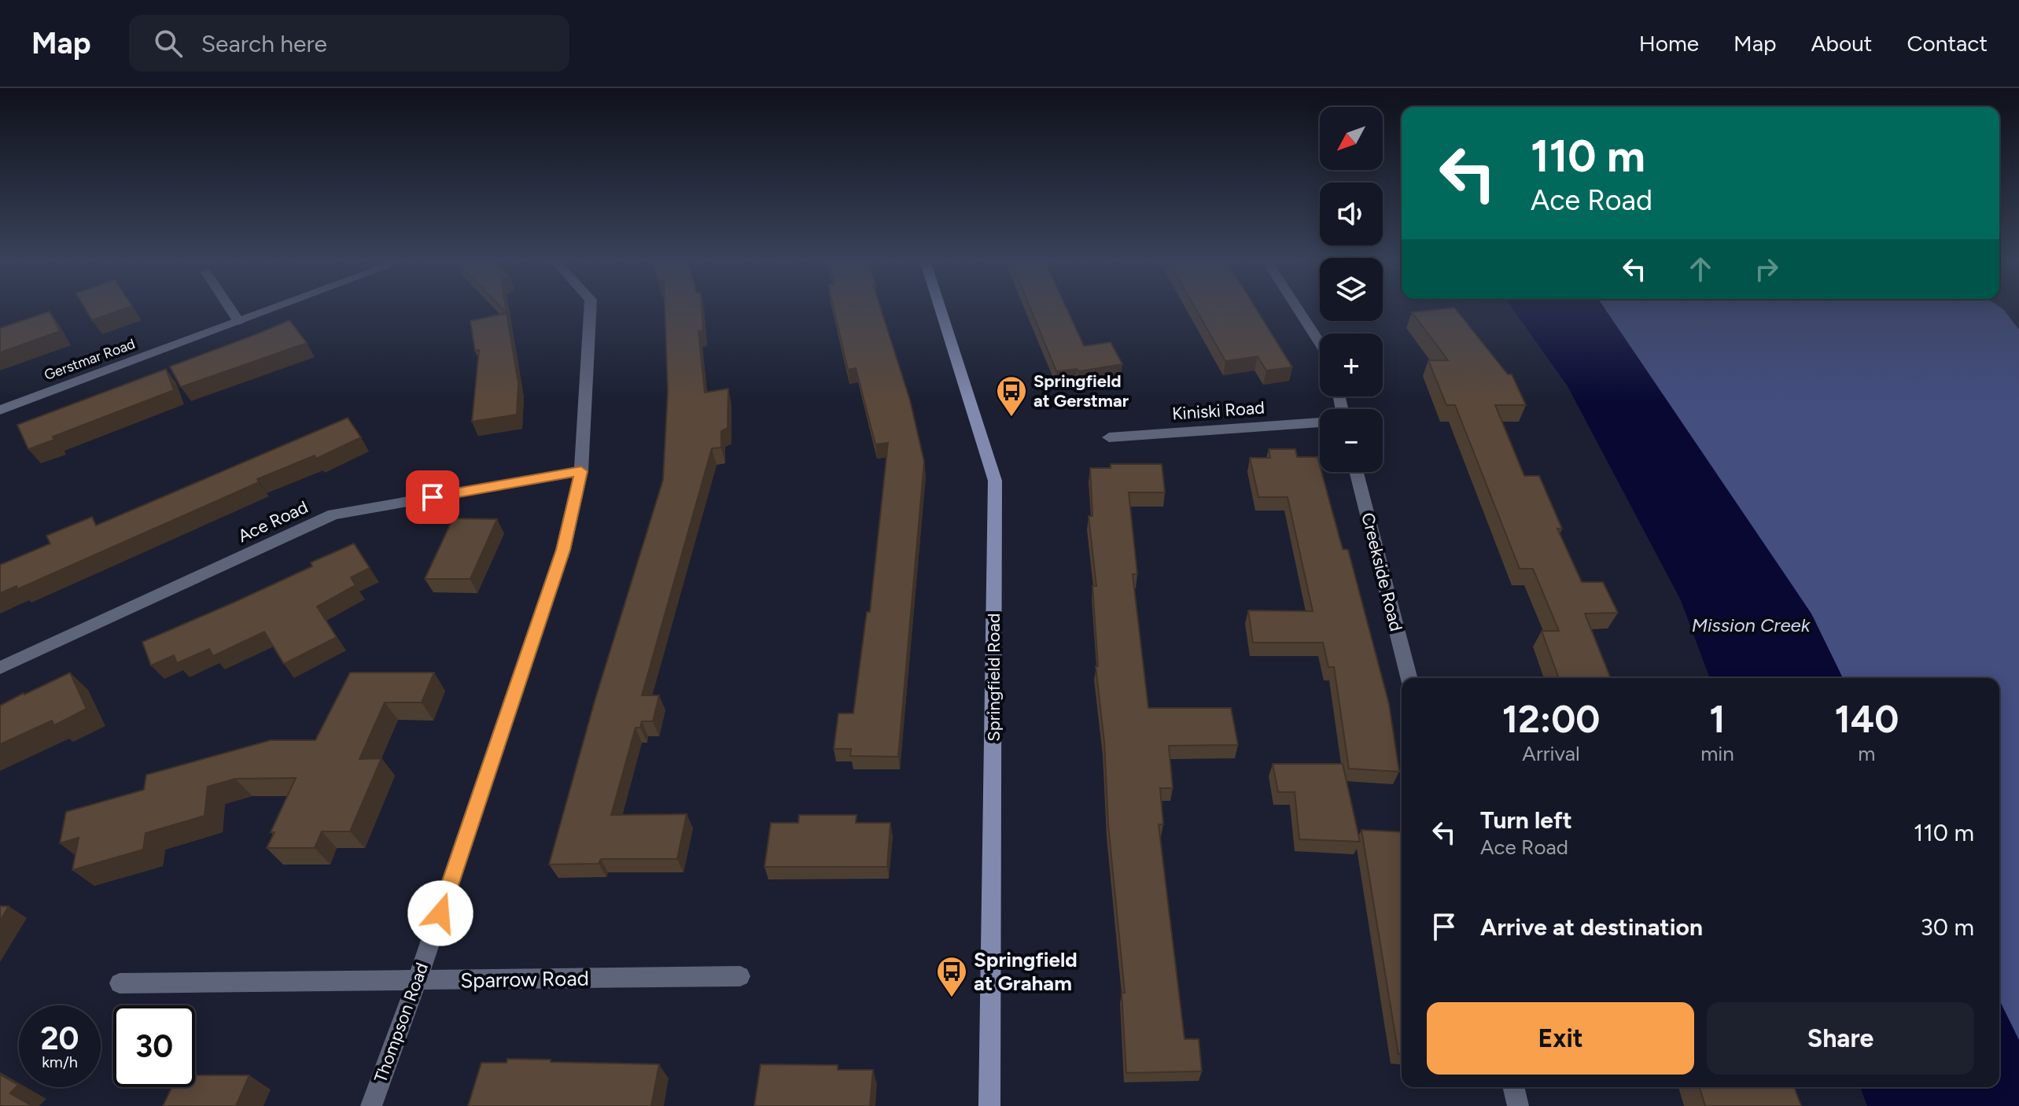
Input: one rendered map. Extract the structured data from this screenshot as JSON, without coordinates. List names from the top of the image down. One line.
{"streets":{"main road":["Springfield Road"],"street":["Gerstmar Road","Kiniski Road","Ace Road","Creekside Road","Sparrow Road","Thompson Road"]},"crossings":[["Ace Road","Thompson Road"],["Sparrow Road","Thompson Road"]],"water":["Mission Creek"],"places":{"bus stop":["Springfield at Gerstmar","Springfield at Graham"]},"north":"bottom left","page":{"header":"Map","search":"Search here","nav":["Home","Map","About","Contact"],"map_buttons":["+","−"],"turn":["110 m","Ace Road"],"eta":["12:00","Arrival","1","min","140","m"],"list":[{"name":"Turn left","note":"Ace Road","value":"110 m"},{"name":"Arrive at destination","value":"30 m"}],"buttons":["Exit","Share"],"speed":"20 km/h","limit":"30"}}
